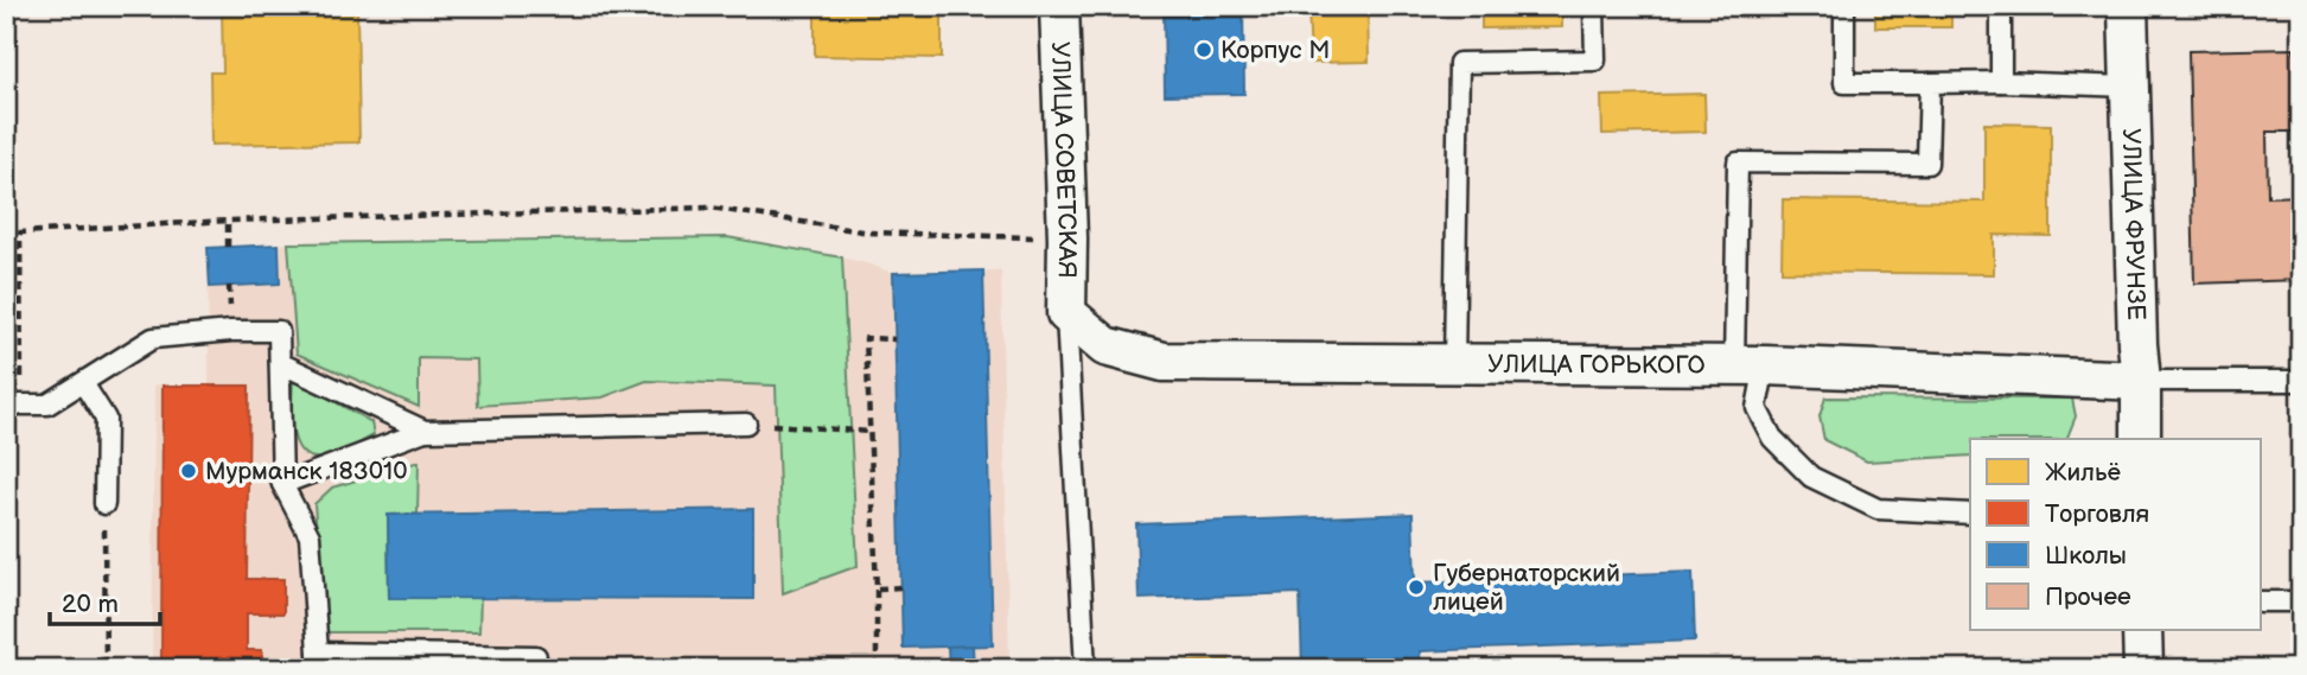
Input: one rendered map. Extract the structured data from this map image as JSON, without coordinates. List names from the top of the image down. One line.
{"streets":{"street":["УЛИЦА СОВЕТСКАЯ","УЛИЦА ФРУНЗЕ","УЛИЦА ГОРЬКОГО"]},"crossings":[["УЛИЦА СОВЕТСКАЯ","УЛИЦА ГОРЬКОГО"],["УЛИЦА ФРУНЗЕ","УЛИЦА ГОРЬКОГО"]],"places":["Корпус M","Мурманск 183010","Губернаторский лицей"],"legend":["Жильё","Торговля","Школы","Прочее"],"scale_bar":"20 m"}
